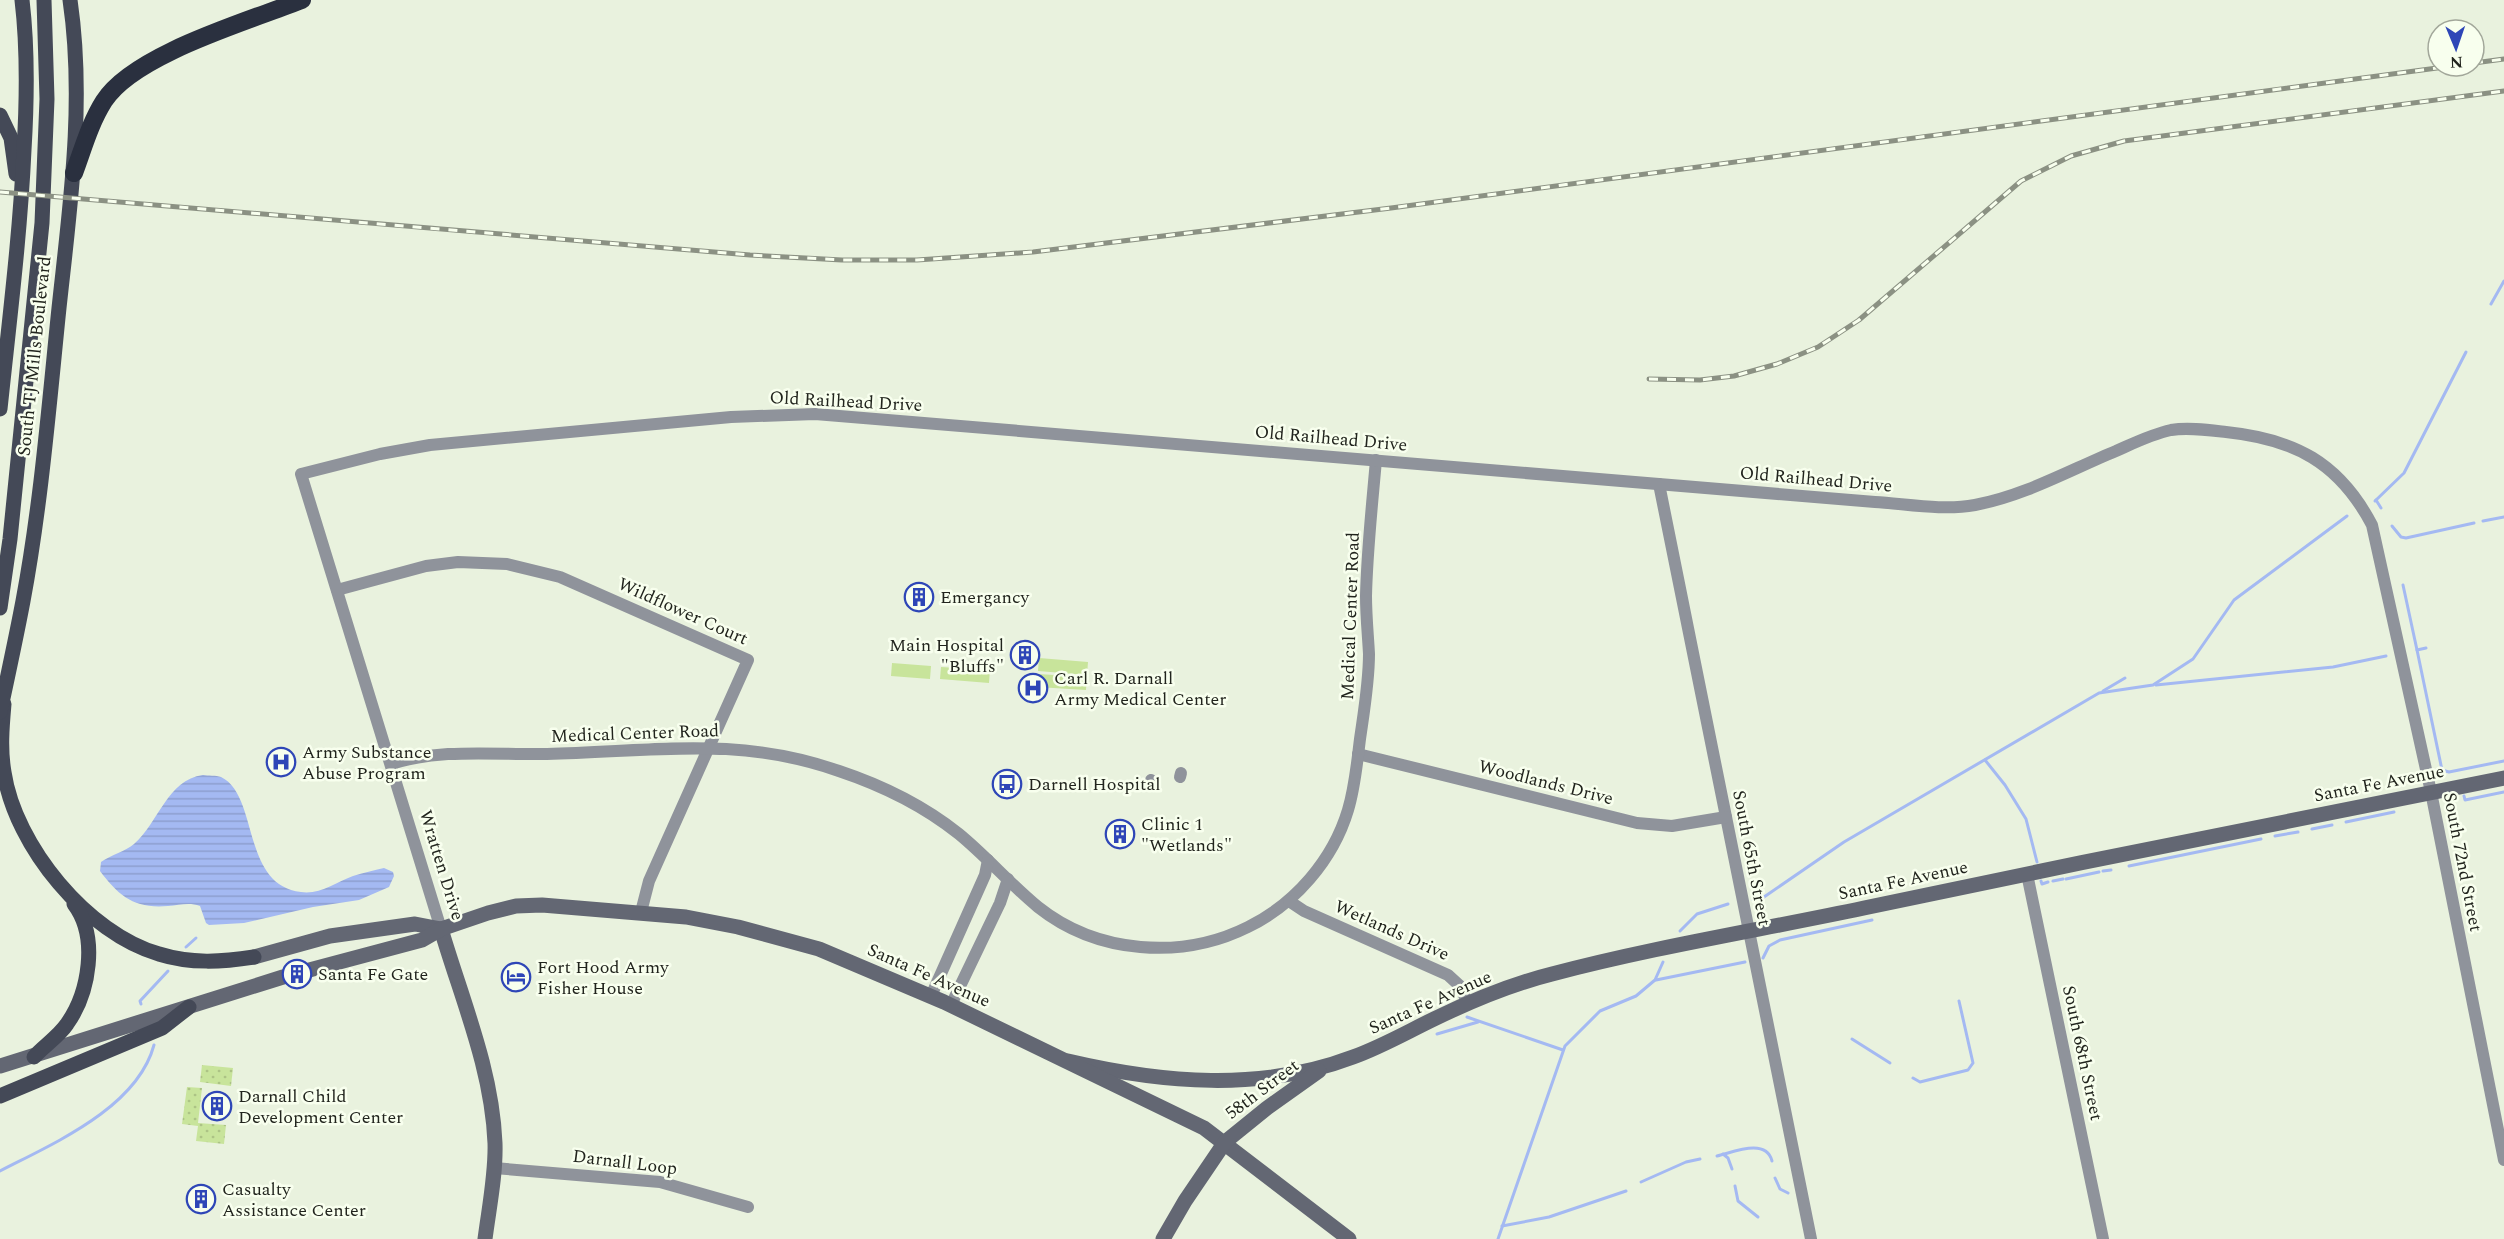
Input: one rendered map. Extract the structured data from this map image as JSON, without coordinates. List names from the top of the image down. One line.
{"streets":{"main road":["South TJ Mills Boulevard"],"street":["Old Railhead Drive","Wildflower Court","Medical Center Road","Woodlands Drive","Santa Fe Avenue","South 65th Street","South 72nd Street","Wratten Drive","Wetlands Drive","South 68th Street","58th Street","Darnall Loop"]},"crossings":[["Old Railhead Drive","Medical Center Road"],["Old Railhead Drive","South 65th Street"],["Old Railhead Drive","South 72nd Street"],["Old Railhead Drive","Wratten Drive"],["Wildflower Court","Medical Center Road"],["Wildflower Court","Santa Fe Avenue"],["Wildflower Court","Wratten Drive"],["Medical Center Road","Woodlands Drive"],["Medical Center Road","Wratten Drive"],["Medical Center Road","Wetlands Drive"],["Woodlands Drive","South 65th Street"],["Santa Fe Avenue","South 65th Street"],["Santa Fe Avenue","South 72nd Street"],["Santa Fe Avenue","Wratten Drive"],["Santa Fe Avenue","Wetlands Drive"],["Santa Fe Avenue","South 68th Street"],["Santa Fe Avenue","58th Street"],["Wratten Drive","Darnall Loop"]],"places":{"building":["Emergancy","Main Hospital \"Bluffs\"","Clinic 1 \"Wetlands\"","Santa Fe Gate","Darnall Child Development Center","Casualty Assistance Center"],"hospital":["Carl R. Darnall Army Medical Center","Army Substance Abuse Program"],"bus stop":["Darnell Hospital"],"hotel":["Fort Hood Army Fisher House"]},"north":"bottom"}
